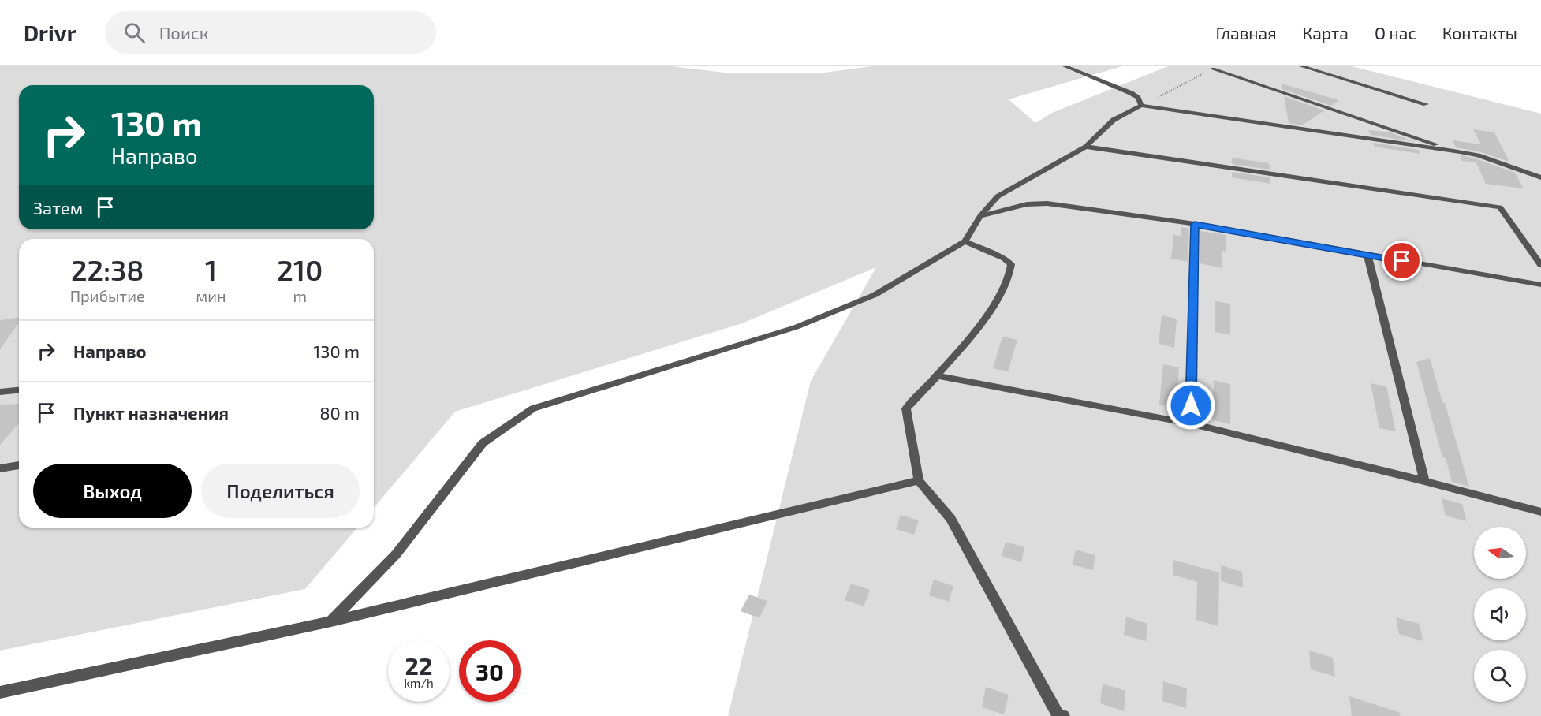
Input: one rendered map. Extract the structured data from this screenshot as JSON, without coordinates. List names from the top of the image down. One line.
{"north":"left","page":{"header":"Drivr","search":"Поиск","nav":["Главная","Карта","О нас","Контакты"],"turn":["130 m","Направо"],"then":"Затем","eta":["22:38","Прибытие","1","мин","210","m"],"list":[{"name":"Направо","value":"130 m"},{"name":"Пункт назначения","value":"80 m"}],"buttons":["Выход","Поделиться"],"speed":"22 km/h","limit":"30"}}
